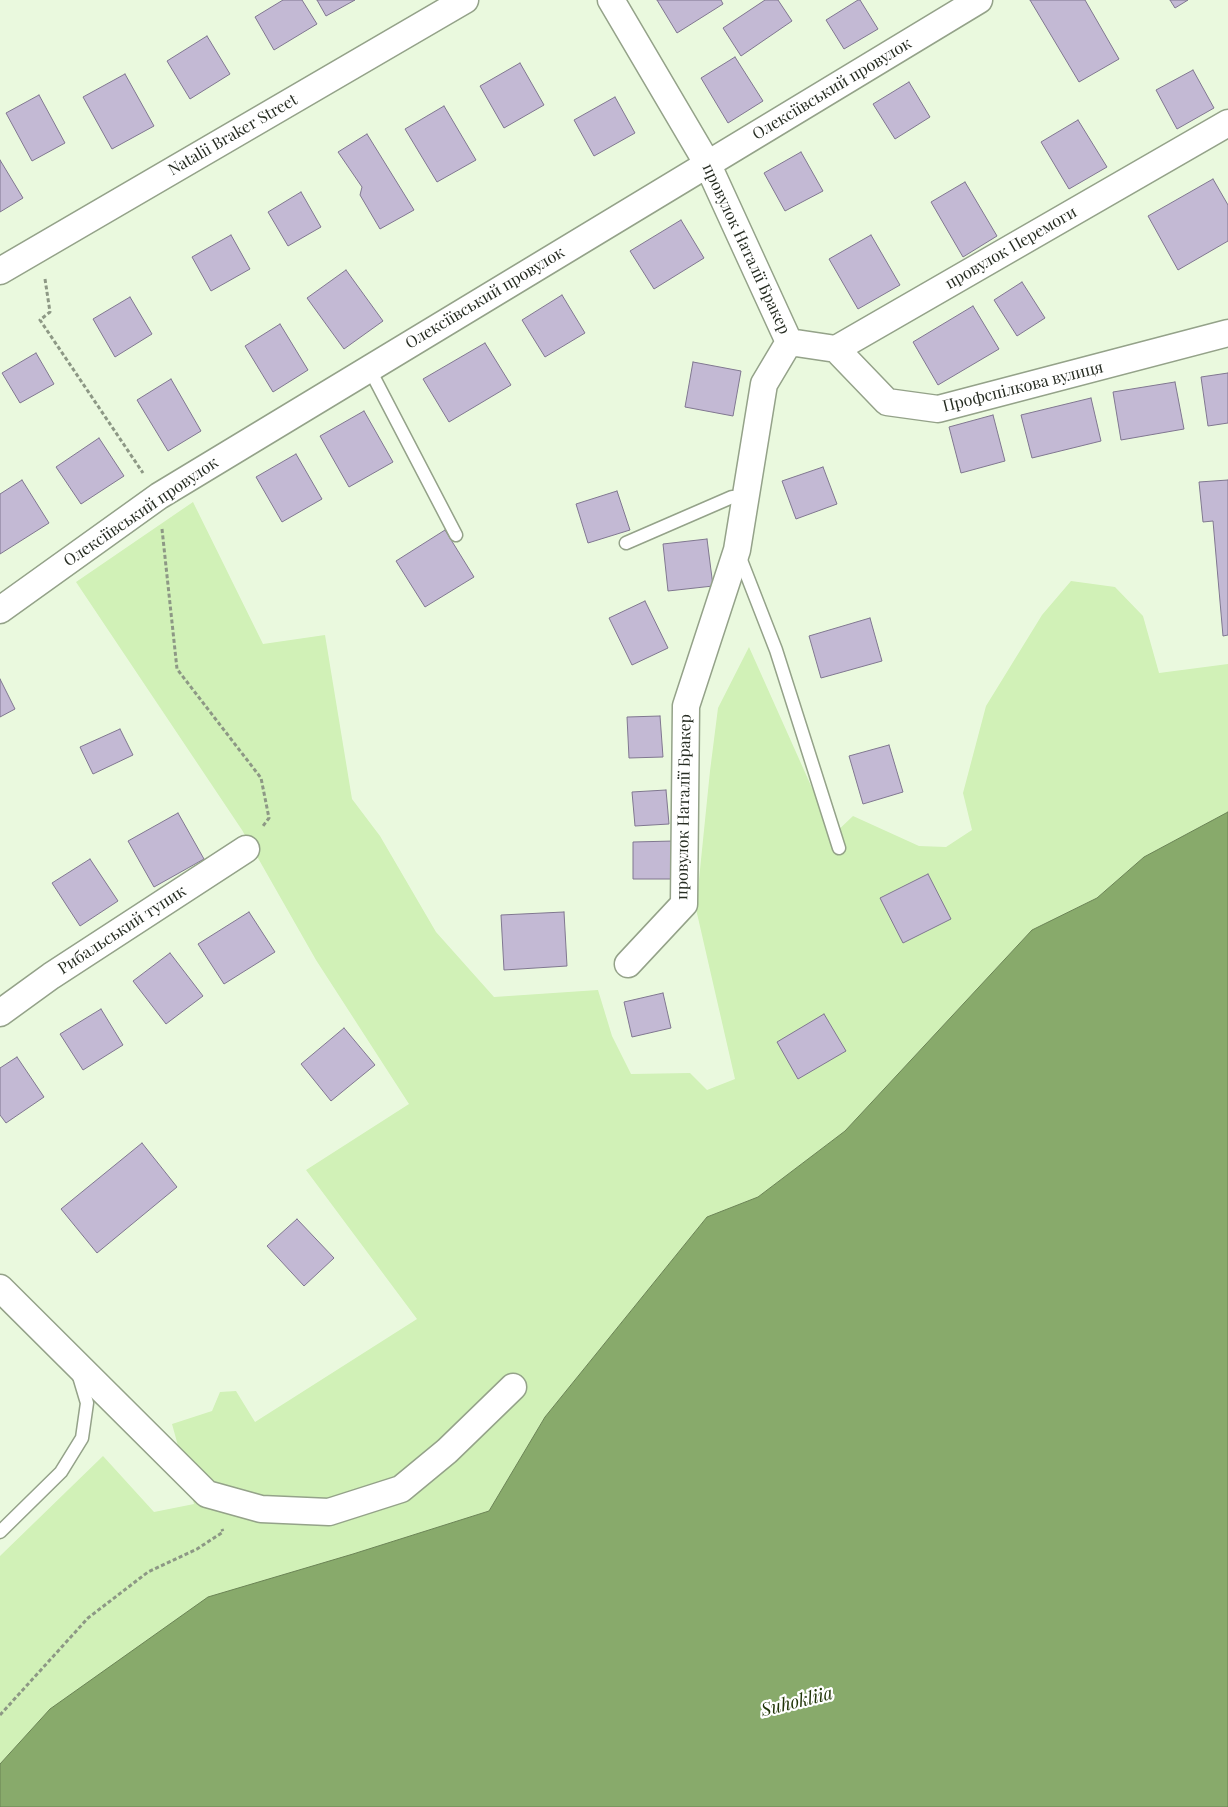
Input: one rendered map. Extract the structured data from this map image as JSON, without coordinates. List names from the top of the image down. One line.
{"streets":{"street":["Олексіївський провулок","Natalii Braker Street","провулок Перемоги","провулок Наталії Бракер","Профспілкова вулиця","Рибальський тупик"]},"crossings":[["Олексіївський провулок","провулок Наталії Бракер"],["провулок Перемоги","Профспілкова вулиця"]],"water":["Suhokliia"]}
